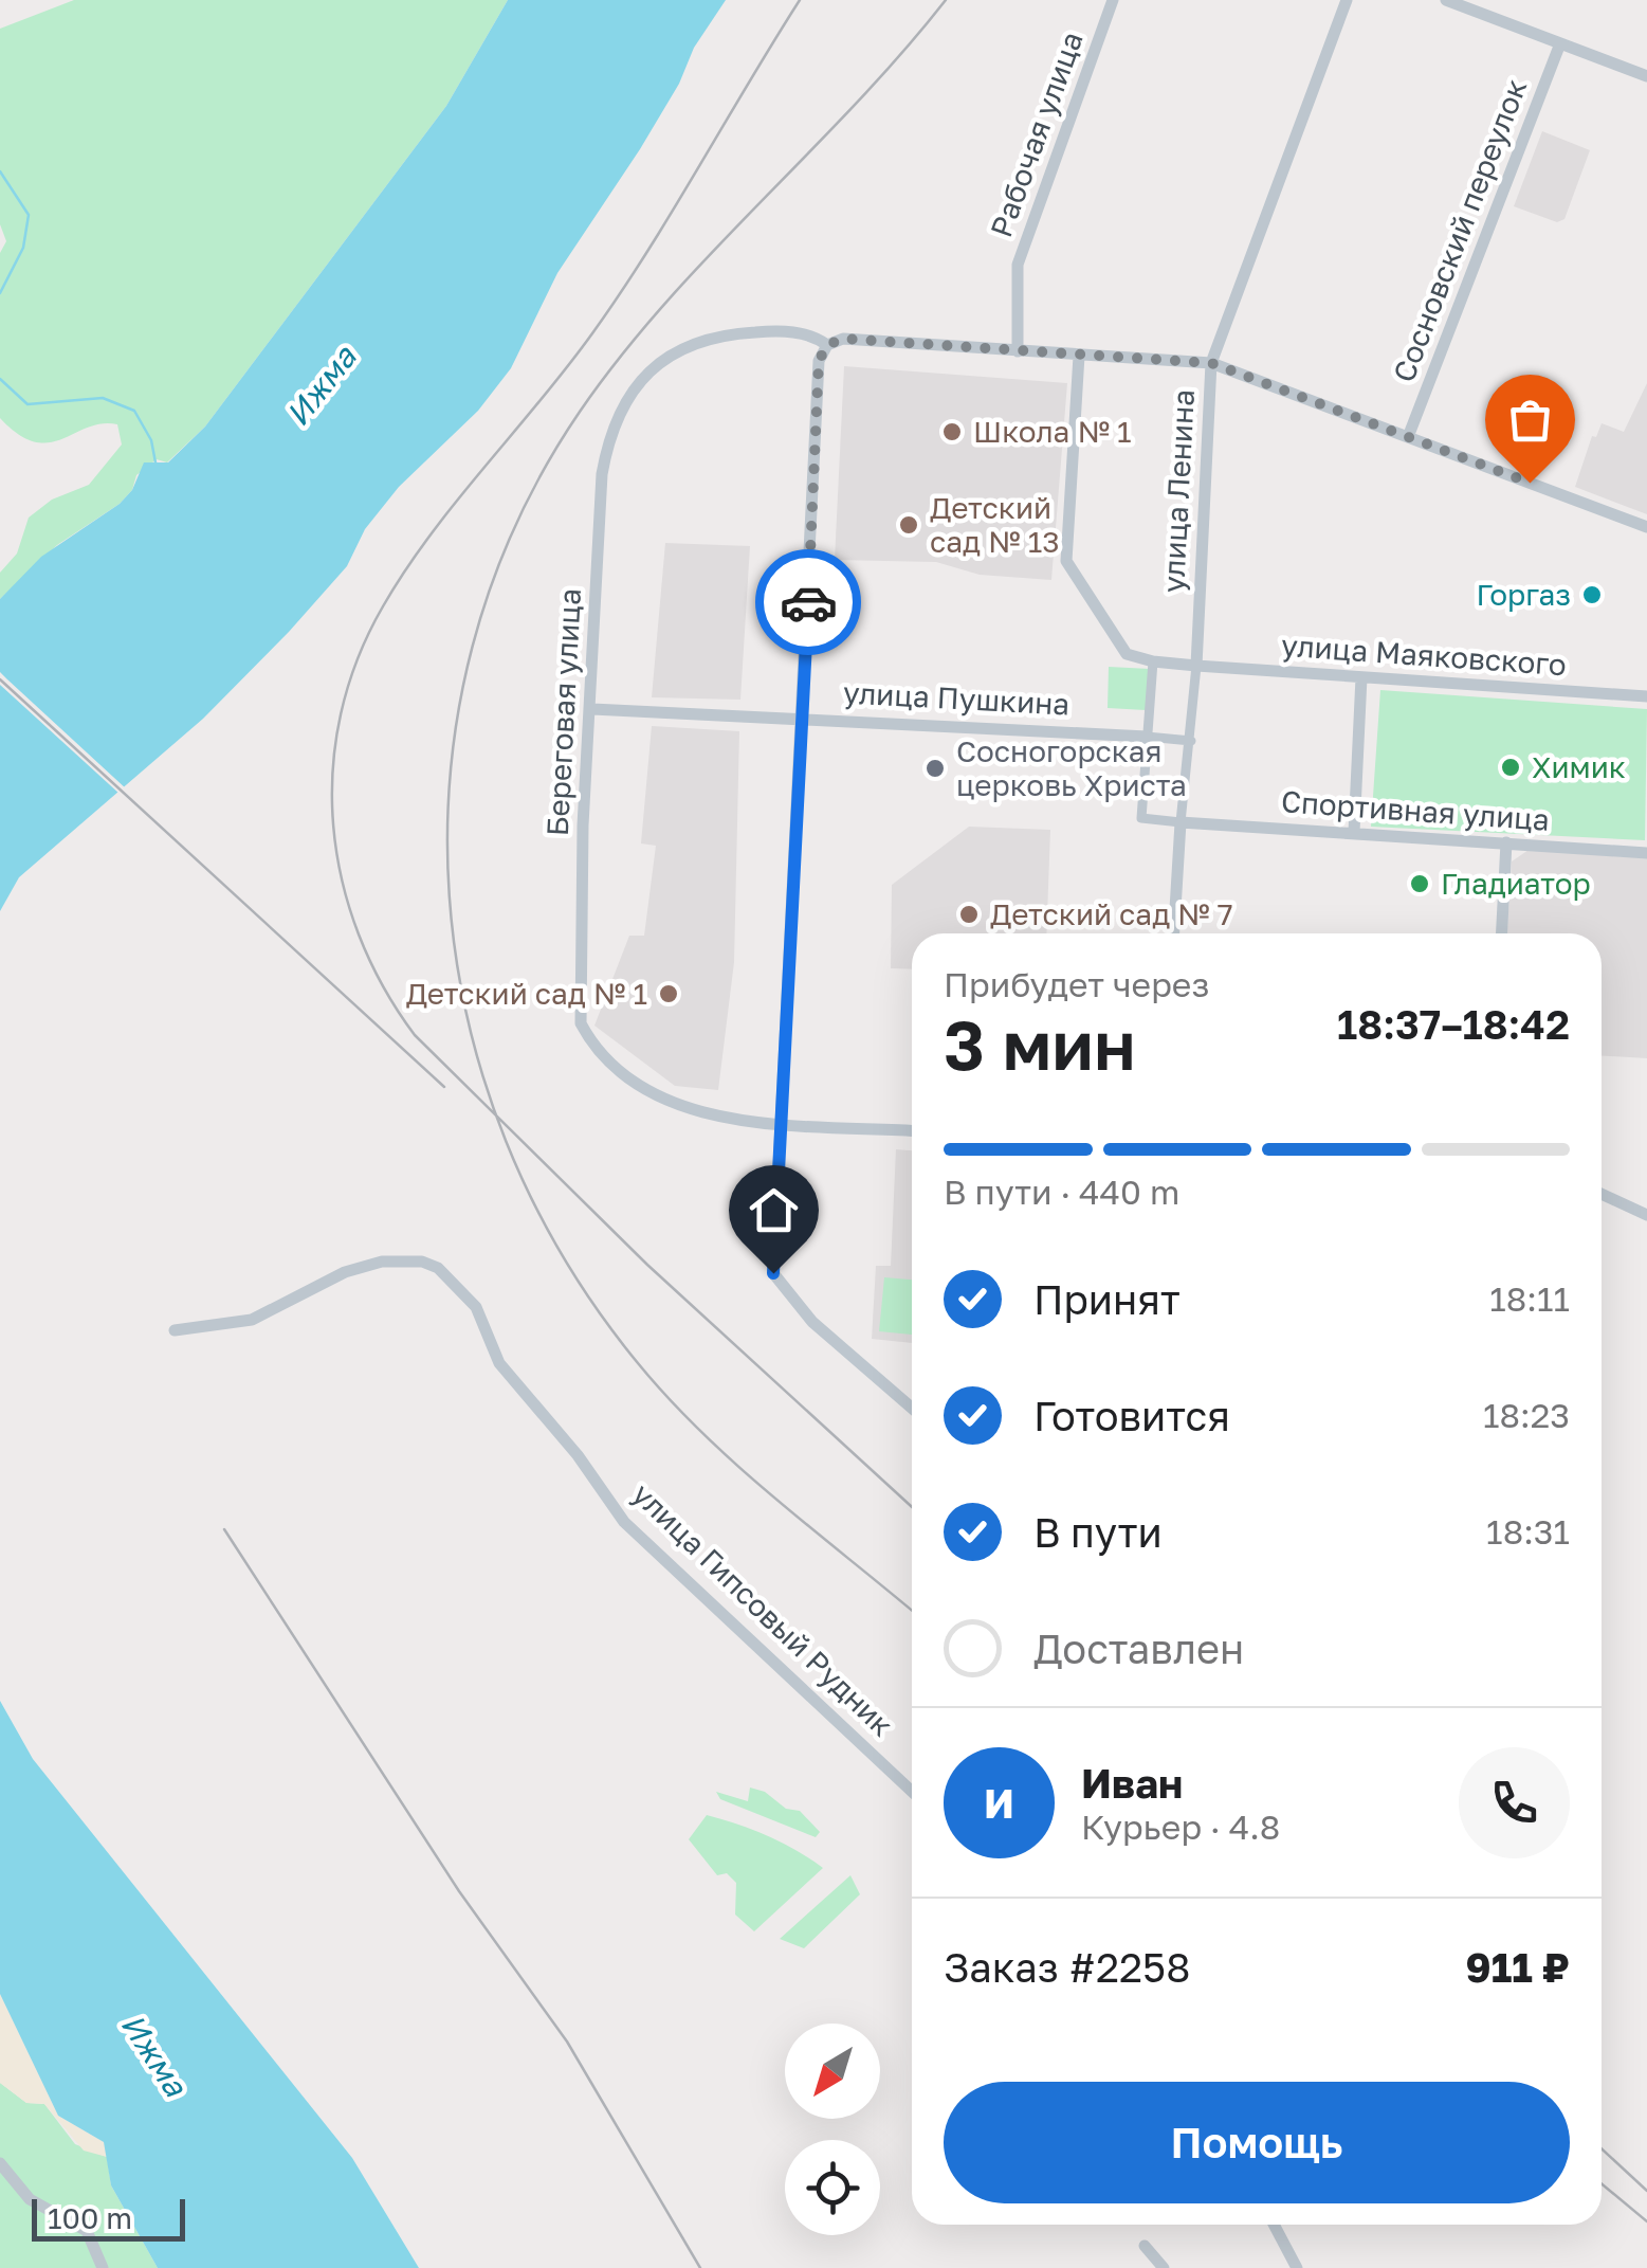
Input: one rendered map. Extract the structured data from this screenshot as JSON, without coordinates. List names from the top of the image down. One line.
{"streets":{"street":["Рабочая улица","Сосновский переулок","улица Ленина","улица Маяковского","улица Пушкина","Береговая улица","Спортивная улица","улица Гипсовый Рудник"]},"crossings":[["Рабочая улица","Береговая улица"],["Сосновский переулок","Береговая улица"],["улица Ленина","улица Маяковского"],["улица Ленина","улица Пушкина"],["улица Ленина","Береговая улица"],["улица Ленина","Спортивная улица"],["улица Пушкина","Береговая улица"]],"water":["Ижма"],"places":["Школа № 1","Детский сад № 13","Горгаз","Химик","Сосногорская церковь Христа","Гладиатор","Детский сад № 7","Детский сад № 1"],"scale_bar":"100 m","north":"bottom left","page":{"heading":["3 мин","Прибудет через","18:37–18:42"],"panel":["Иван","Курьер · 4.8","Заказ #2258","911 ₽"],"bar":"В пути · 440 m","list":[["Принят","18:11"],["Готовится","18:23"],["В пути","18:31"],"Доставлен"],"round":"И","buttons":"Помощь","scale":"100 m"}}
